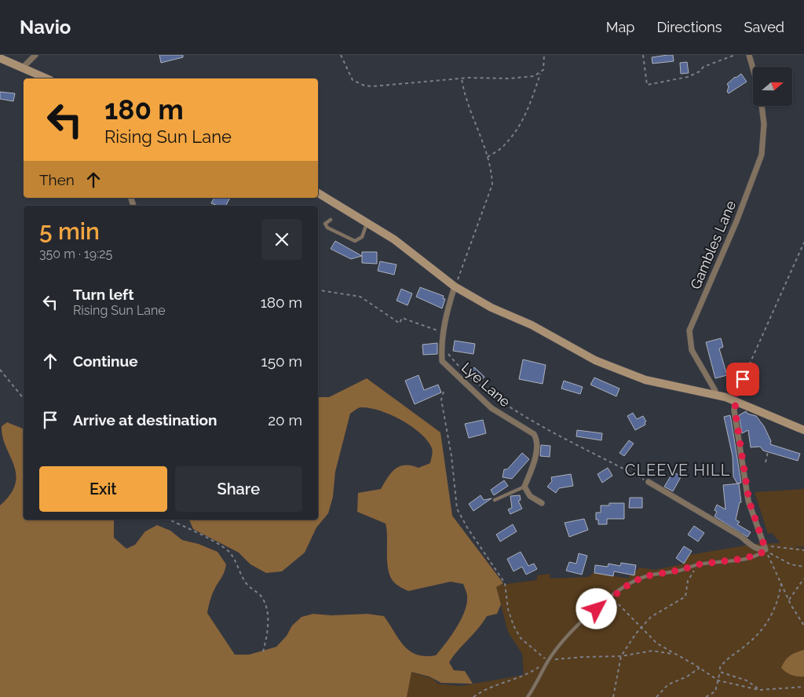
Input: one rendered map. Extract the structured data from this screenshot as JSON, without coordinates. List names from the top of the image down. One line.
{"streets":{"street":["Gambles Lane","Lye Lane"]},"districts":["CLEEVE HILL"],"north":"right","page":{"header":"Navio","nav":["Map","Directions","Saved"],"turn":["180 m","Rising Sun Lane"],"then":"Then","heading":["5 min","350 m · 19:25"],"list":[{"name":"Turn left","note":"Rising Sun Lane","value":"180 m"},{"name":"Continue","value":"150 m"},{"name":"Arrive at destination","value":"20 m"}],"buttons":["Exit","Share"]}}
